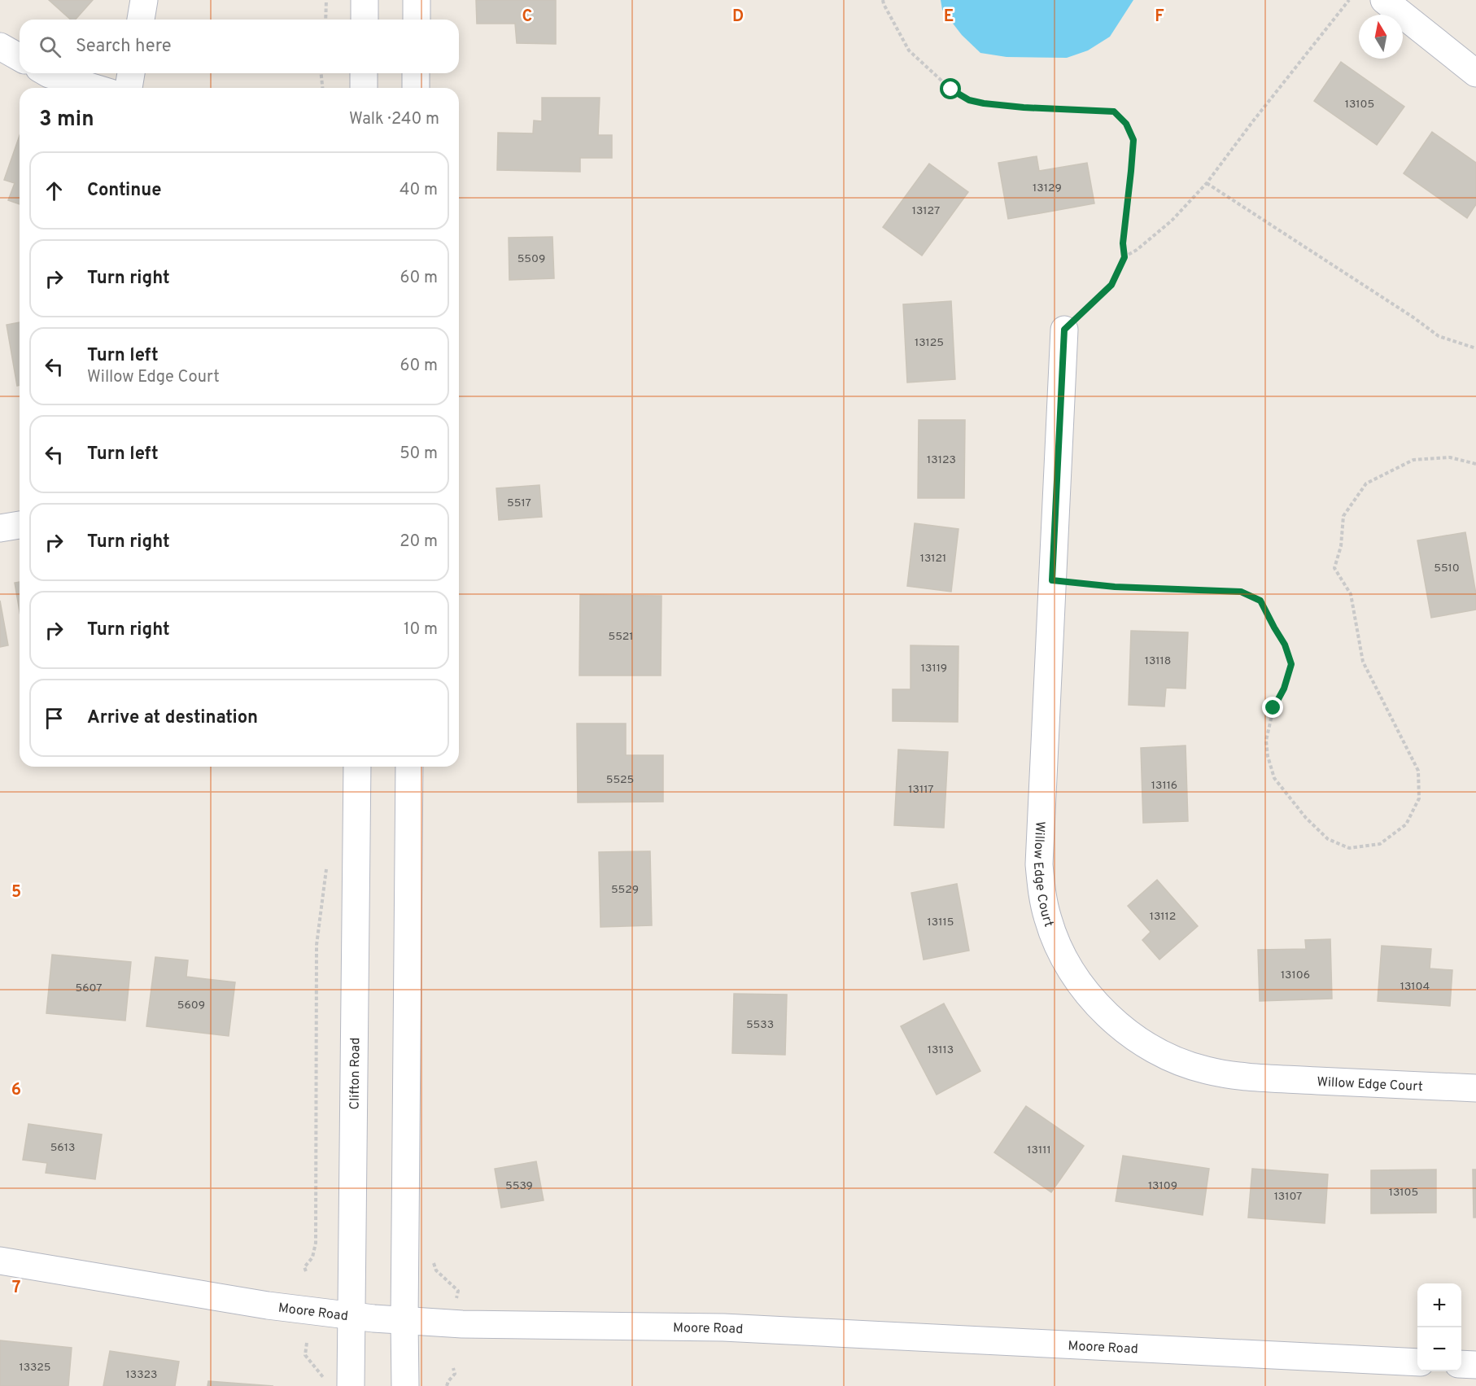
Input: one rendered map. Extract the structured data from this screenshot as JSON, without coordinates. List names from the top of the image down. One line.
{"streets":{"street":["Willow Edge Court","Clifton Road","Moore Road"]},"crossings":[["Clifton Road","Moore Road"]],"house_numbers":["13105","13129","13127","5509","13125","13123","5517","13121","5510","5521","13118","13119","5525","13116","13117","5529","13112","13115","13106","13104","5607","5609","5533","13113","5613","13111","5539","13109","13105","13107","13325","13323"],"north":"top","page":{"search":"Search here","heading":["3 min","Walk · 240 m"],"list":[["Continue","40 m"],["Turn right","60 m"],["Turn left","Willow Edge Court","60 m"],["Turn left","50 m"],["Turn right","20 m"],["Turn right","10 m"],"Arrive at destination"],"map_buttons":["+","−"]},"grid":{"columns":["C","D","E","F"],"rows":["5","6","7"]}}
